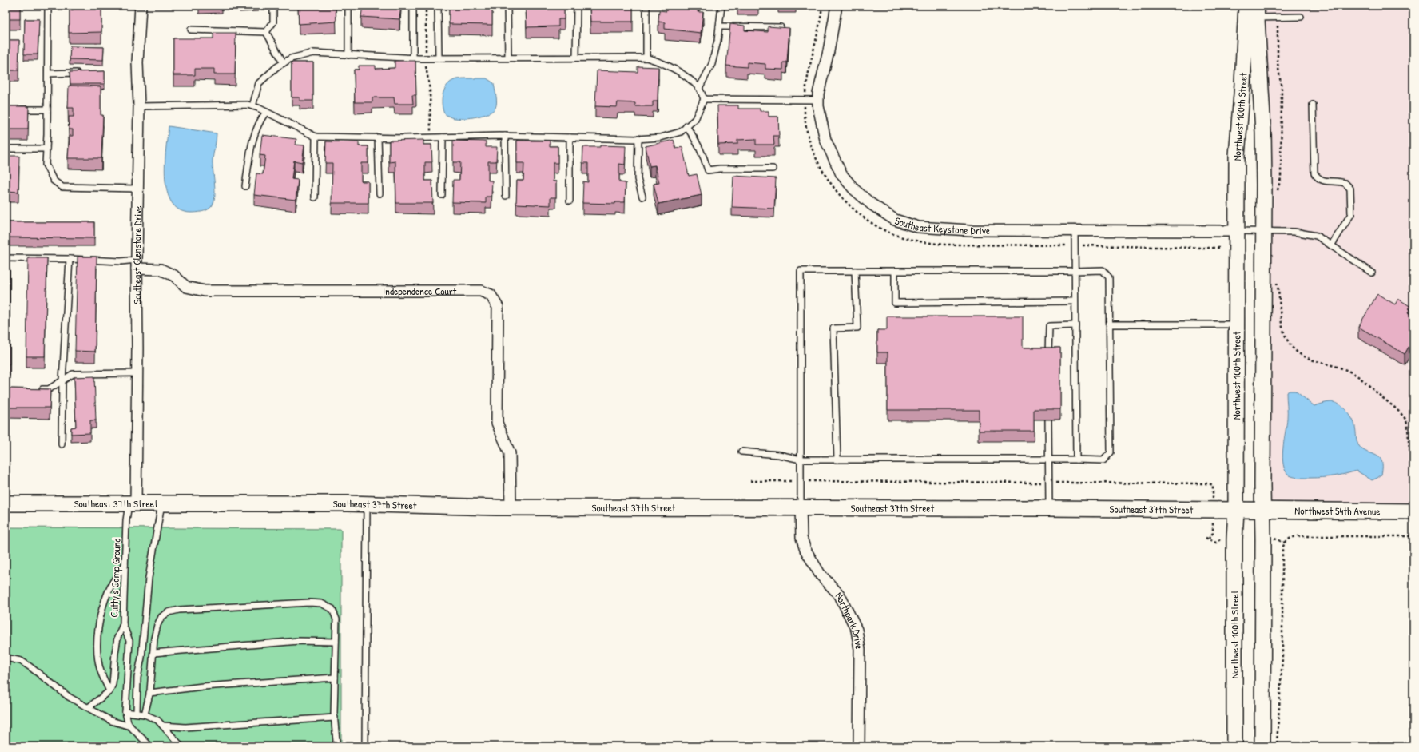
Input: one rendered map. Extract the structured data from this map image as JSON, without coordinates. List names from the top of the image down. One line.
{"streets":{"street":["Northwest 100th Street","Southeast Keystone Drive","Southeast Glenstone Drive","Independence Court","Southeast 37th Street","Northwest 54th Avenue","Northpark Drive"],"lane":["Cutty's Camp Ground"]},"crossings":[["Northwest 100th Street","Southeast Keystone Drive"],["Northwest 100th Street","Southeast 37th Street"],["Northwest 100th Street","Northwest 54th Avenue"],["Southeast Glenstone Drive","Independence Court"],["Southeast Glenstone Drive","Southeast 37th Street"],["Southeast Glenstone Drive","Cutty's Camp Ground"],["Independence Court","Southeast 37th Street"],["Southeast 37th Street","Northwest 54th Avenue"],["Southeast 37th Street","Cutty's Camp Ground"],["Southeast 37th Street","Northpark Drive"]]}
